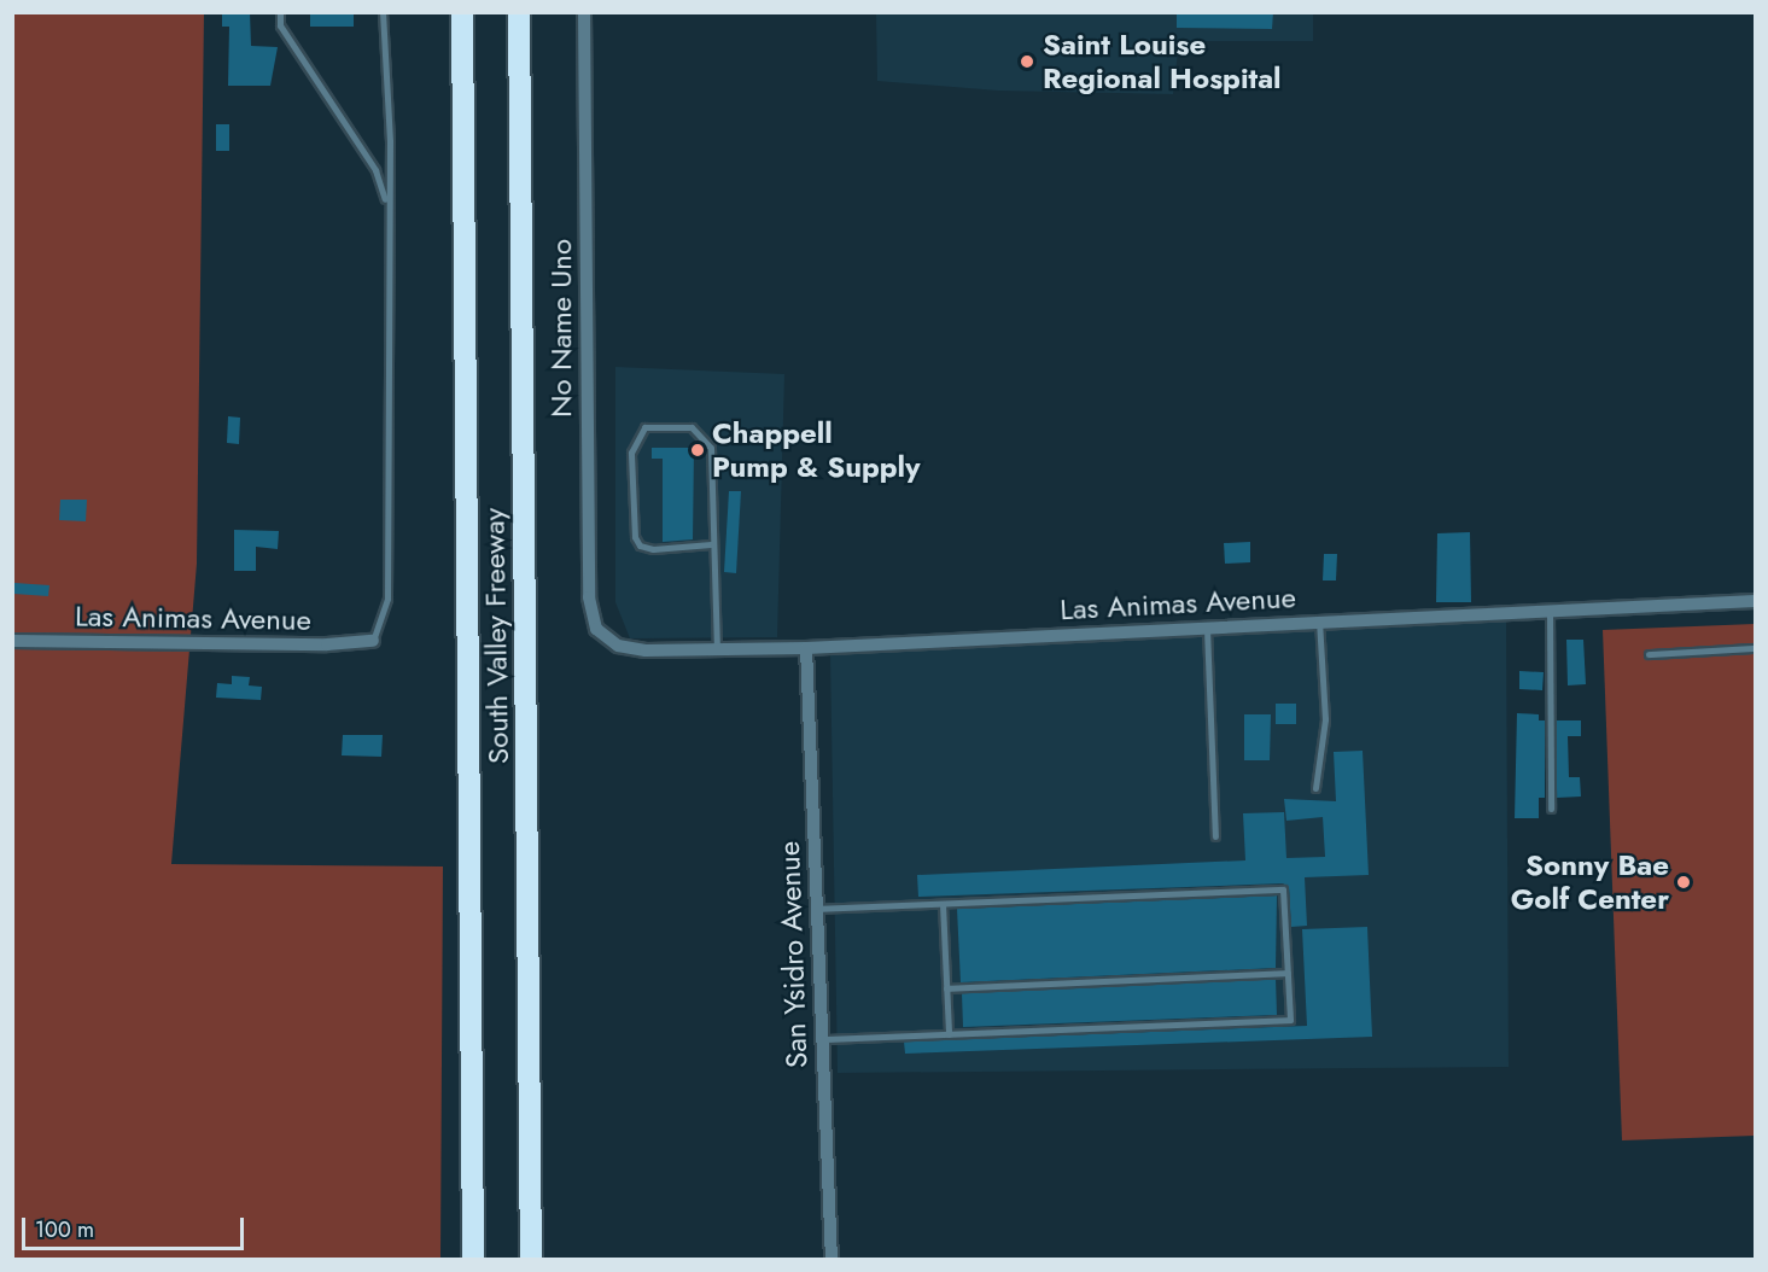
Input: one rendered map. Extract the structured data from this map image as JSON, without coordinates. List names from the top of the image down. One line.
{"streets":{"highway":["South Valley Freeway"],"street":["No Name Uno","Las Animas Avenue","San Ysidro Avenue"]},"crossings":[["No Name Uno","Las Animas Avenue"],["Las Animas Avenue","San Ysidro Avenue"]],"places":["Saint Louise Regional Hospital","Chappell Pump & Supply","Sonny Bae Golf Center"],"scale_bar":"100 m"}
